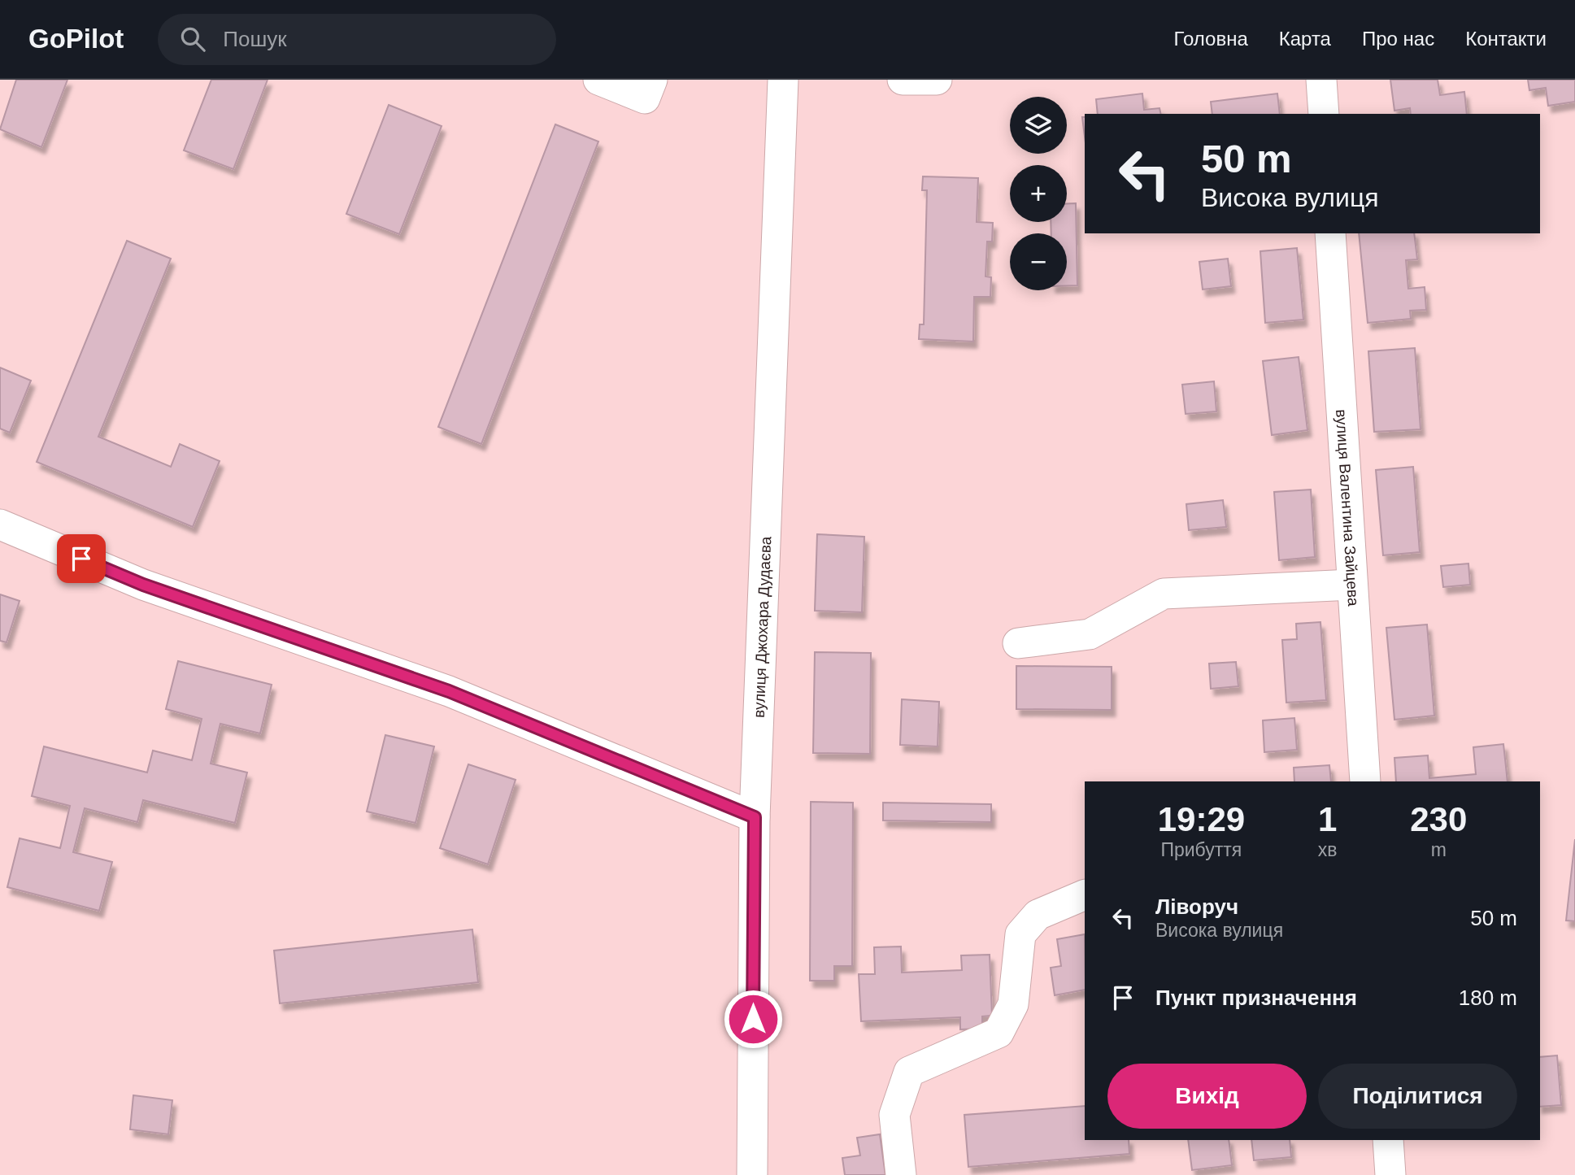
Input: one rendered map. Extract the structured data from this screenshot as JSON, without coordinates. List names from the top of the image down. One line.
{"streets":{"street":["вулиця Валентина Зайцева","вулиця Джохара Дудаєва"]},"page":{"header":"GoPilot","search":"Пошук","nav":["Головна","Карта","Про нас","Контакти"],"map_buttons":["+","−"],"turn":["50 m","Висока вулиця"],"eta":["19:29","Прибуття","1","хв","230","m"],"list":[{"name":"Ліворуч","note":"Висока вулиця","value":"50 m"},{"name":"Пункт призначення","value":"180 m"}],"buttons":["Вихід","Поділитися"]}}
